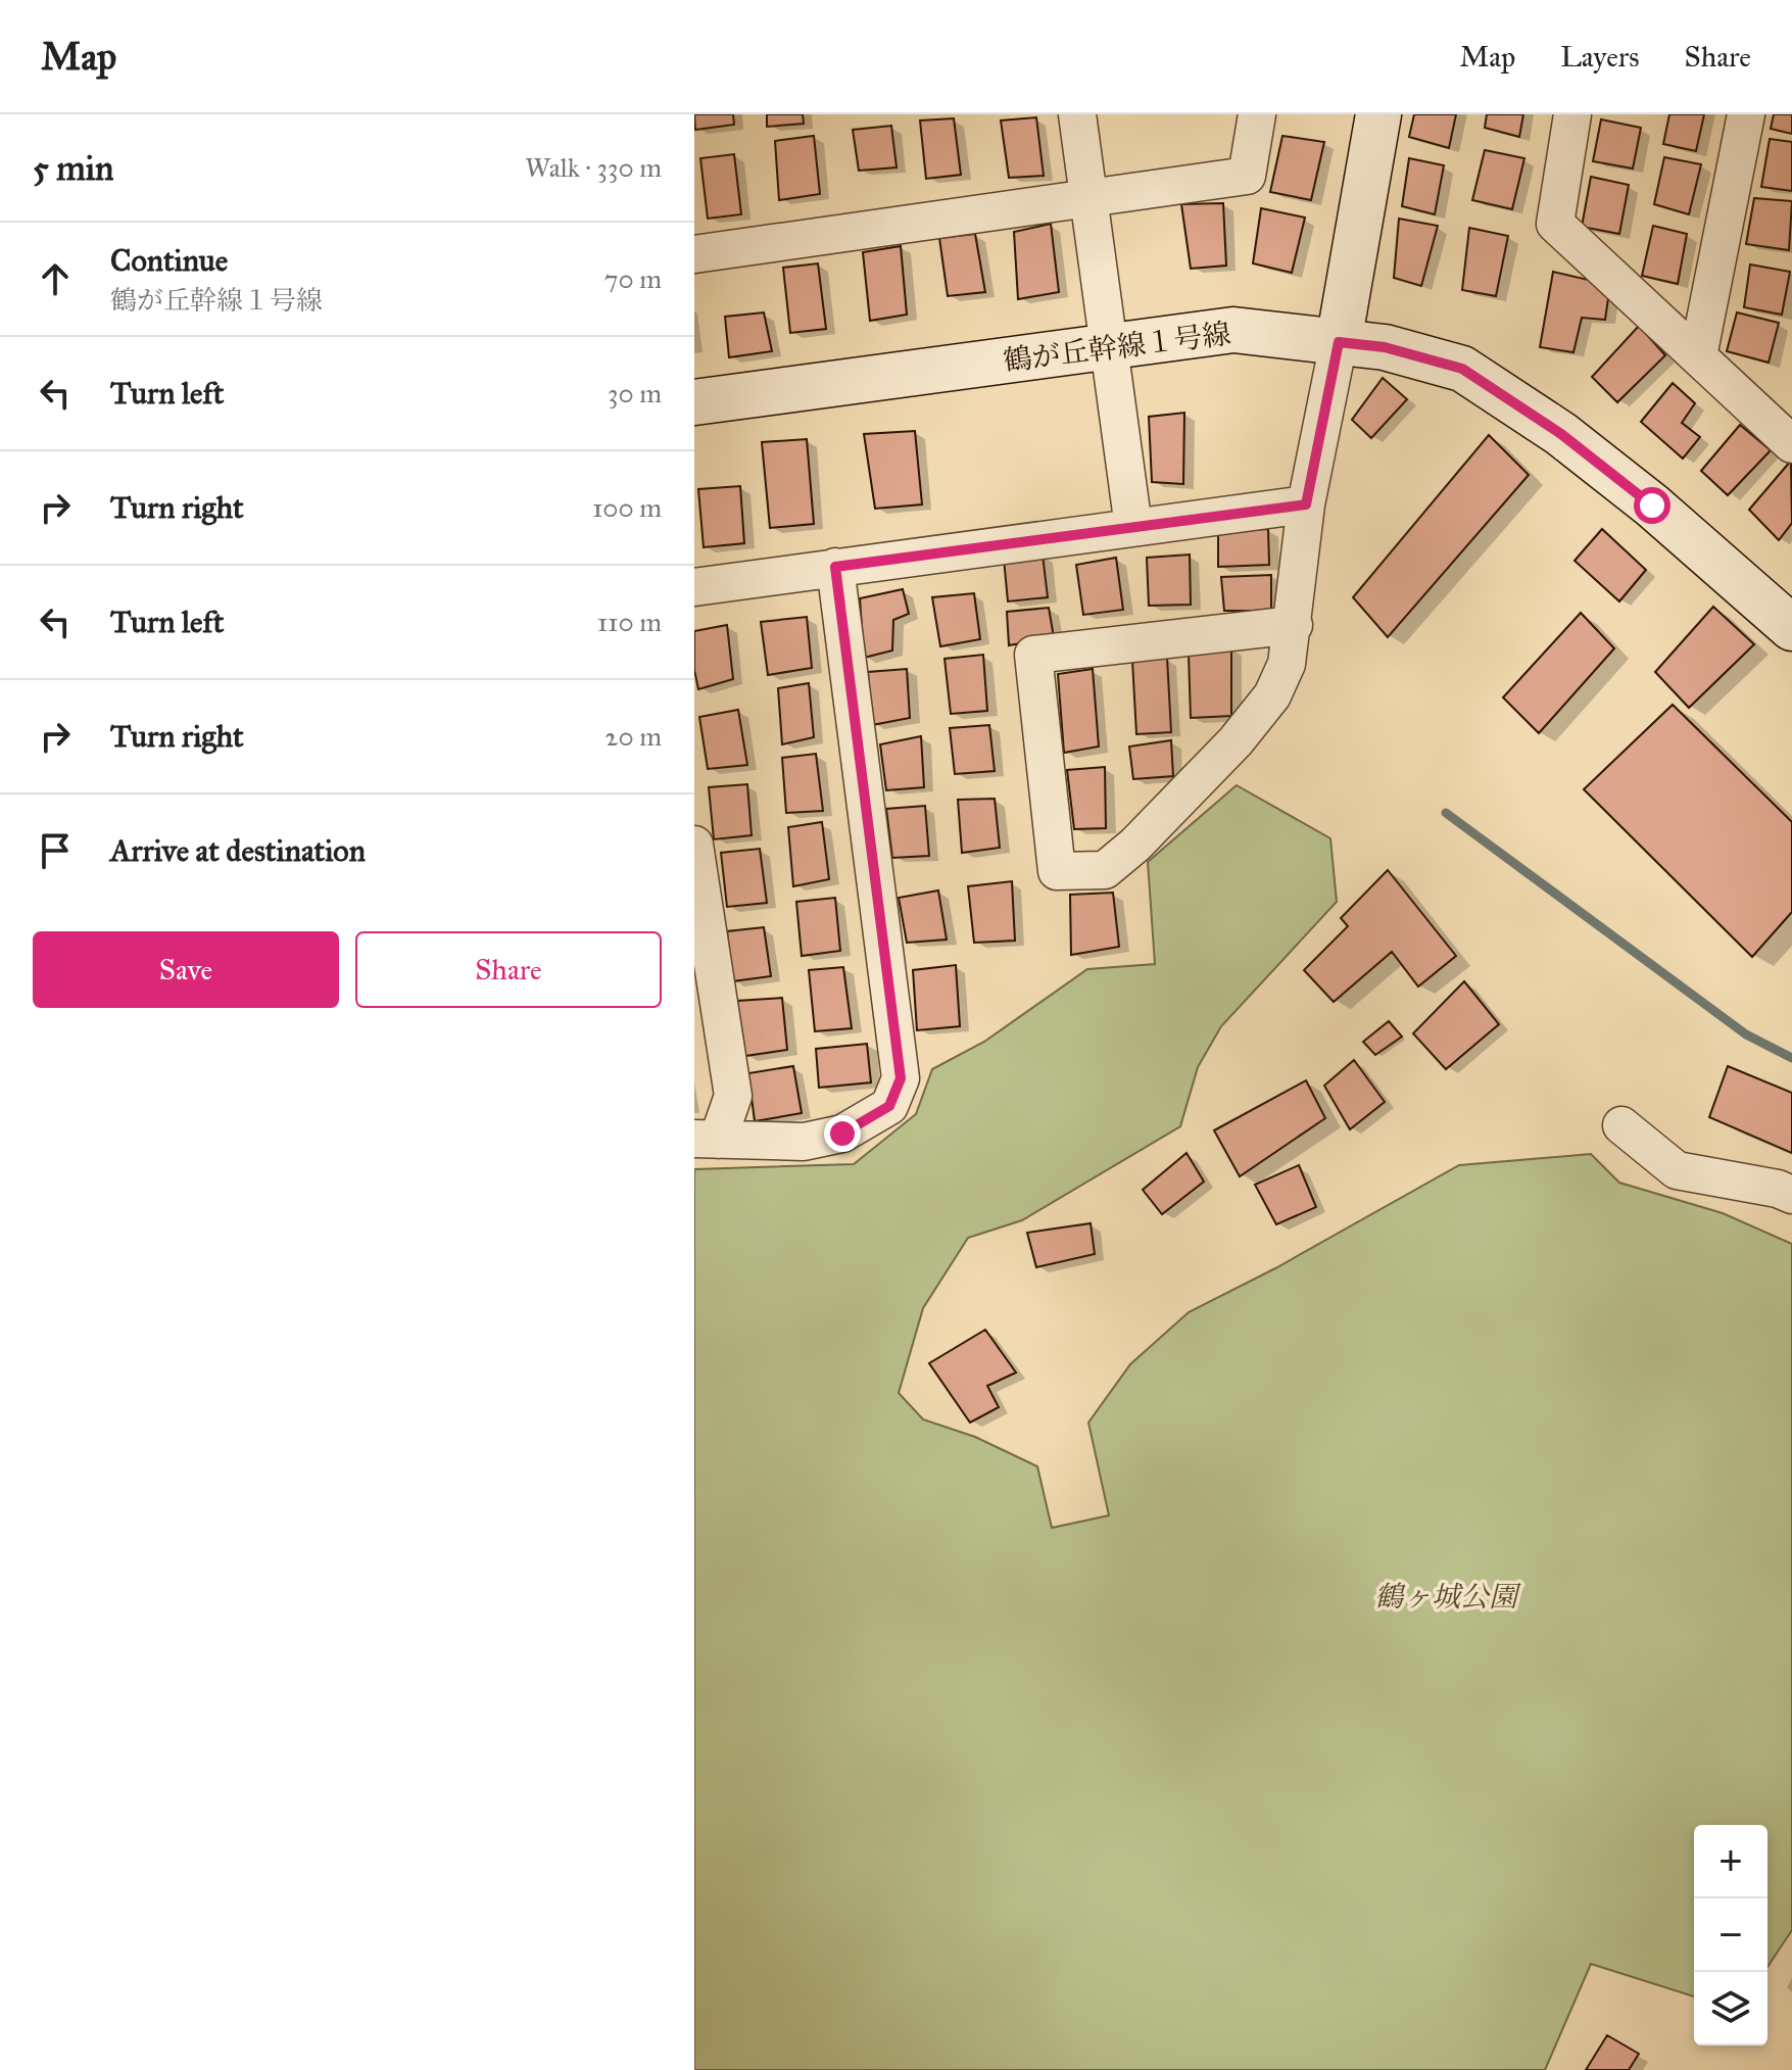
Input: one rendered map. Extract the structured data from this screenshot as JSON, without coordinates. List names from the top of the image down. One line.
{"streets":{"street":["鶴が丘幹線１号線"]},"parks":["鶴ヶ城公園"],"page":{"header":"Map","nav":["Map","Layers","Share"],"heading":["5 min","Walk · 330 m"],"list":[["Continue","鶴が丘幹線１号線","70 m"],["Turn left","30 m"],["Turn right","100 m"],["Turn left","110 m"],["Turn right","20 m"],"Arrive at destination"],"buttons":["Save","Share"],"map_buttons":["+","−"]}}
